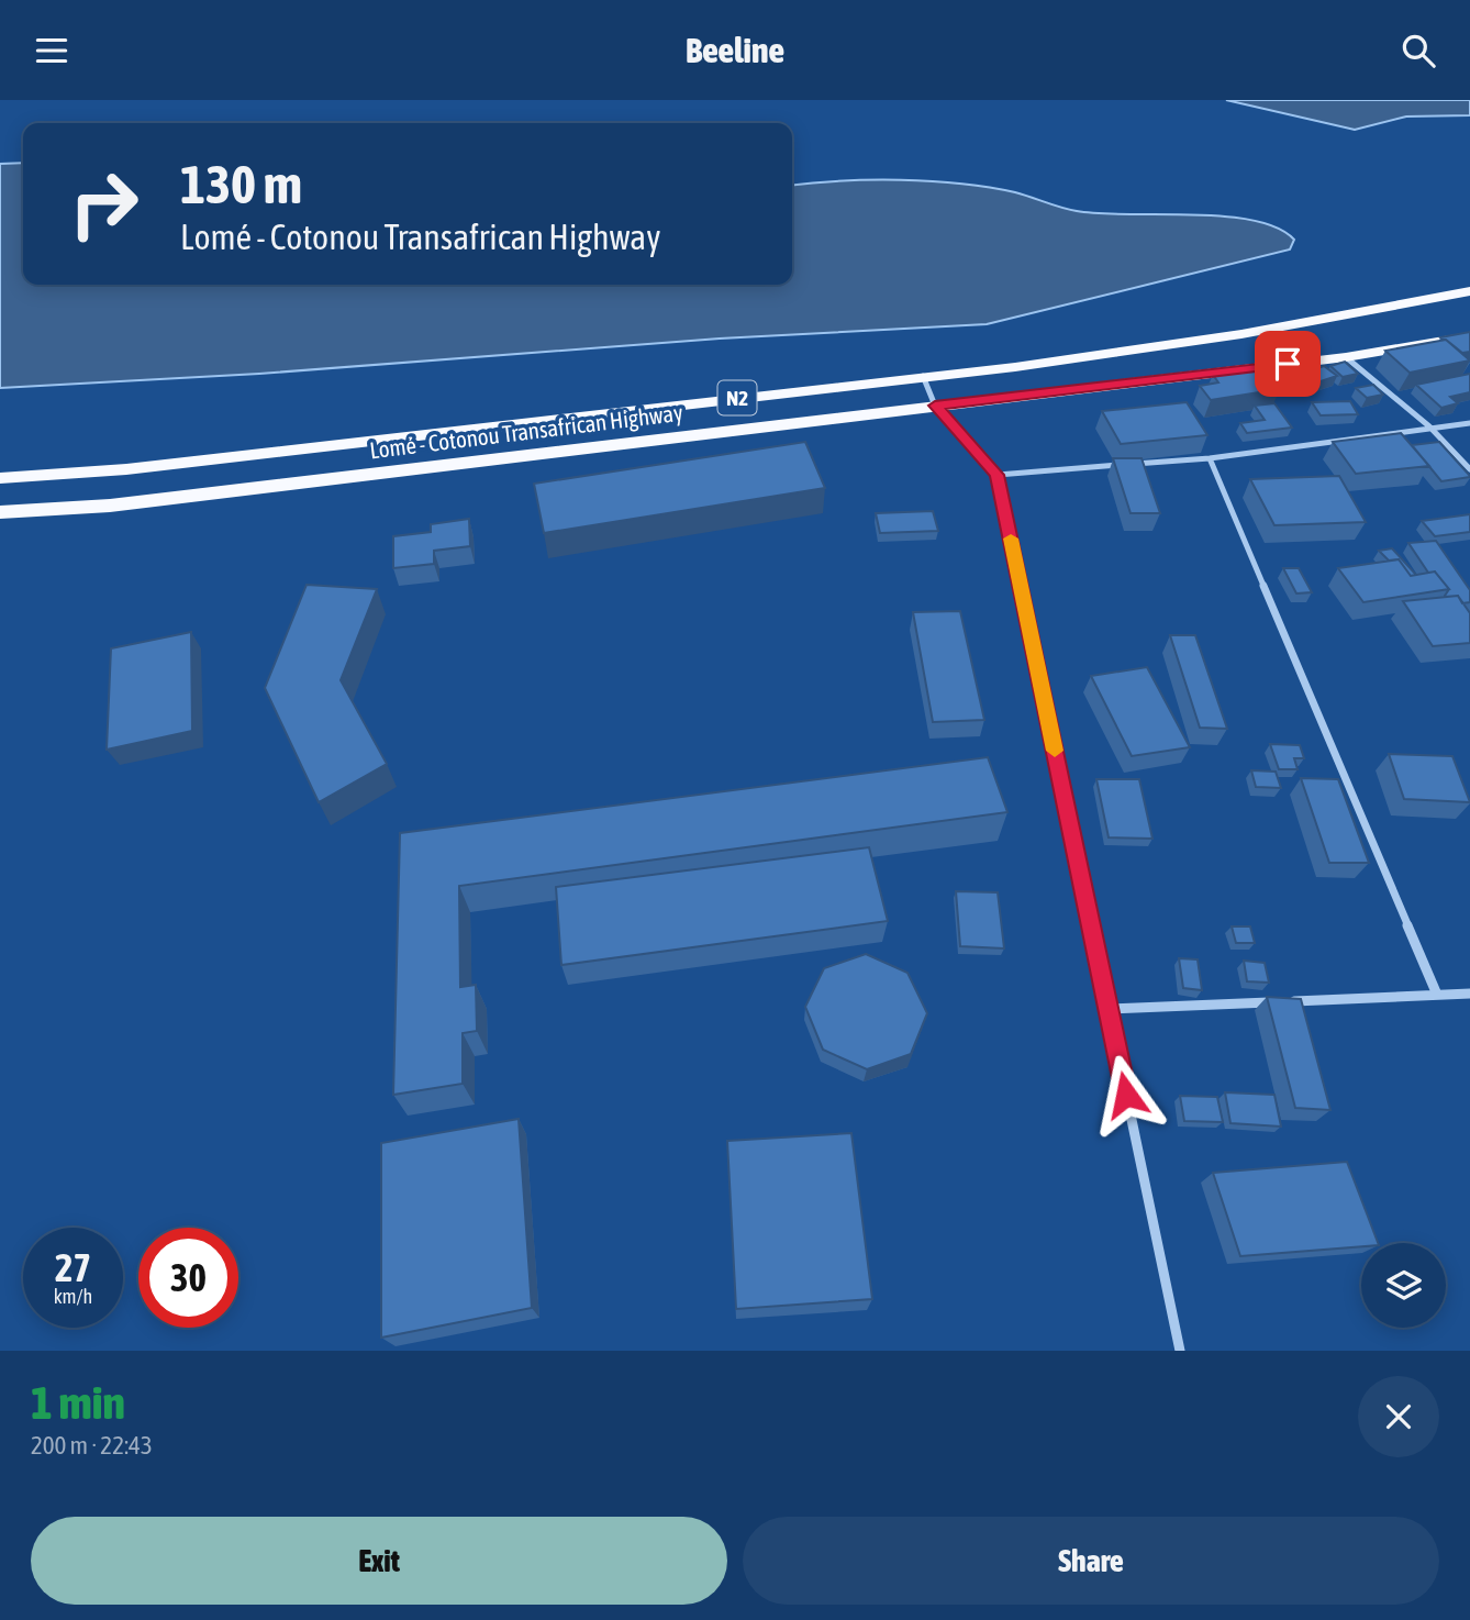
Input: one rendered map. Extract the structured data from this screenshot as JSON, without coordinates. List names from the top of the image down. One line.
{"streets":{"highway":["N2","Lomé - Cotonou Transafrican Highway"]},"page":{"header":"Beeline","turn":["130 m","Lomé - Cotonou Transafrican Highway"],"speed":"27 km/h","limit":"30","heading":["1 min","200 m · 22:43"],"buttons":["Exit","Share"]}}
